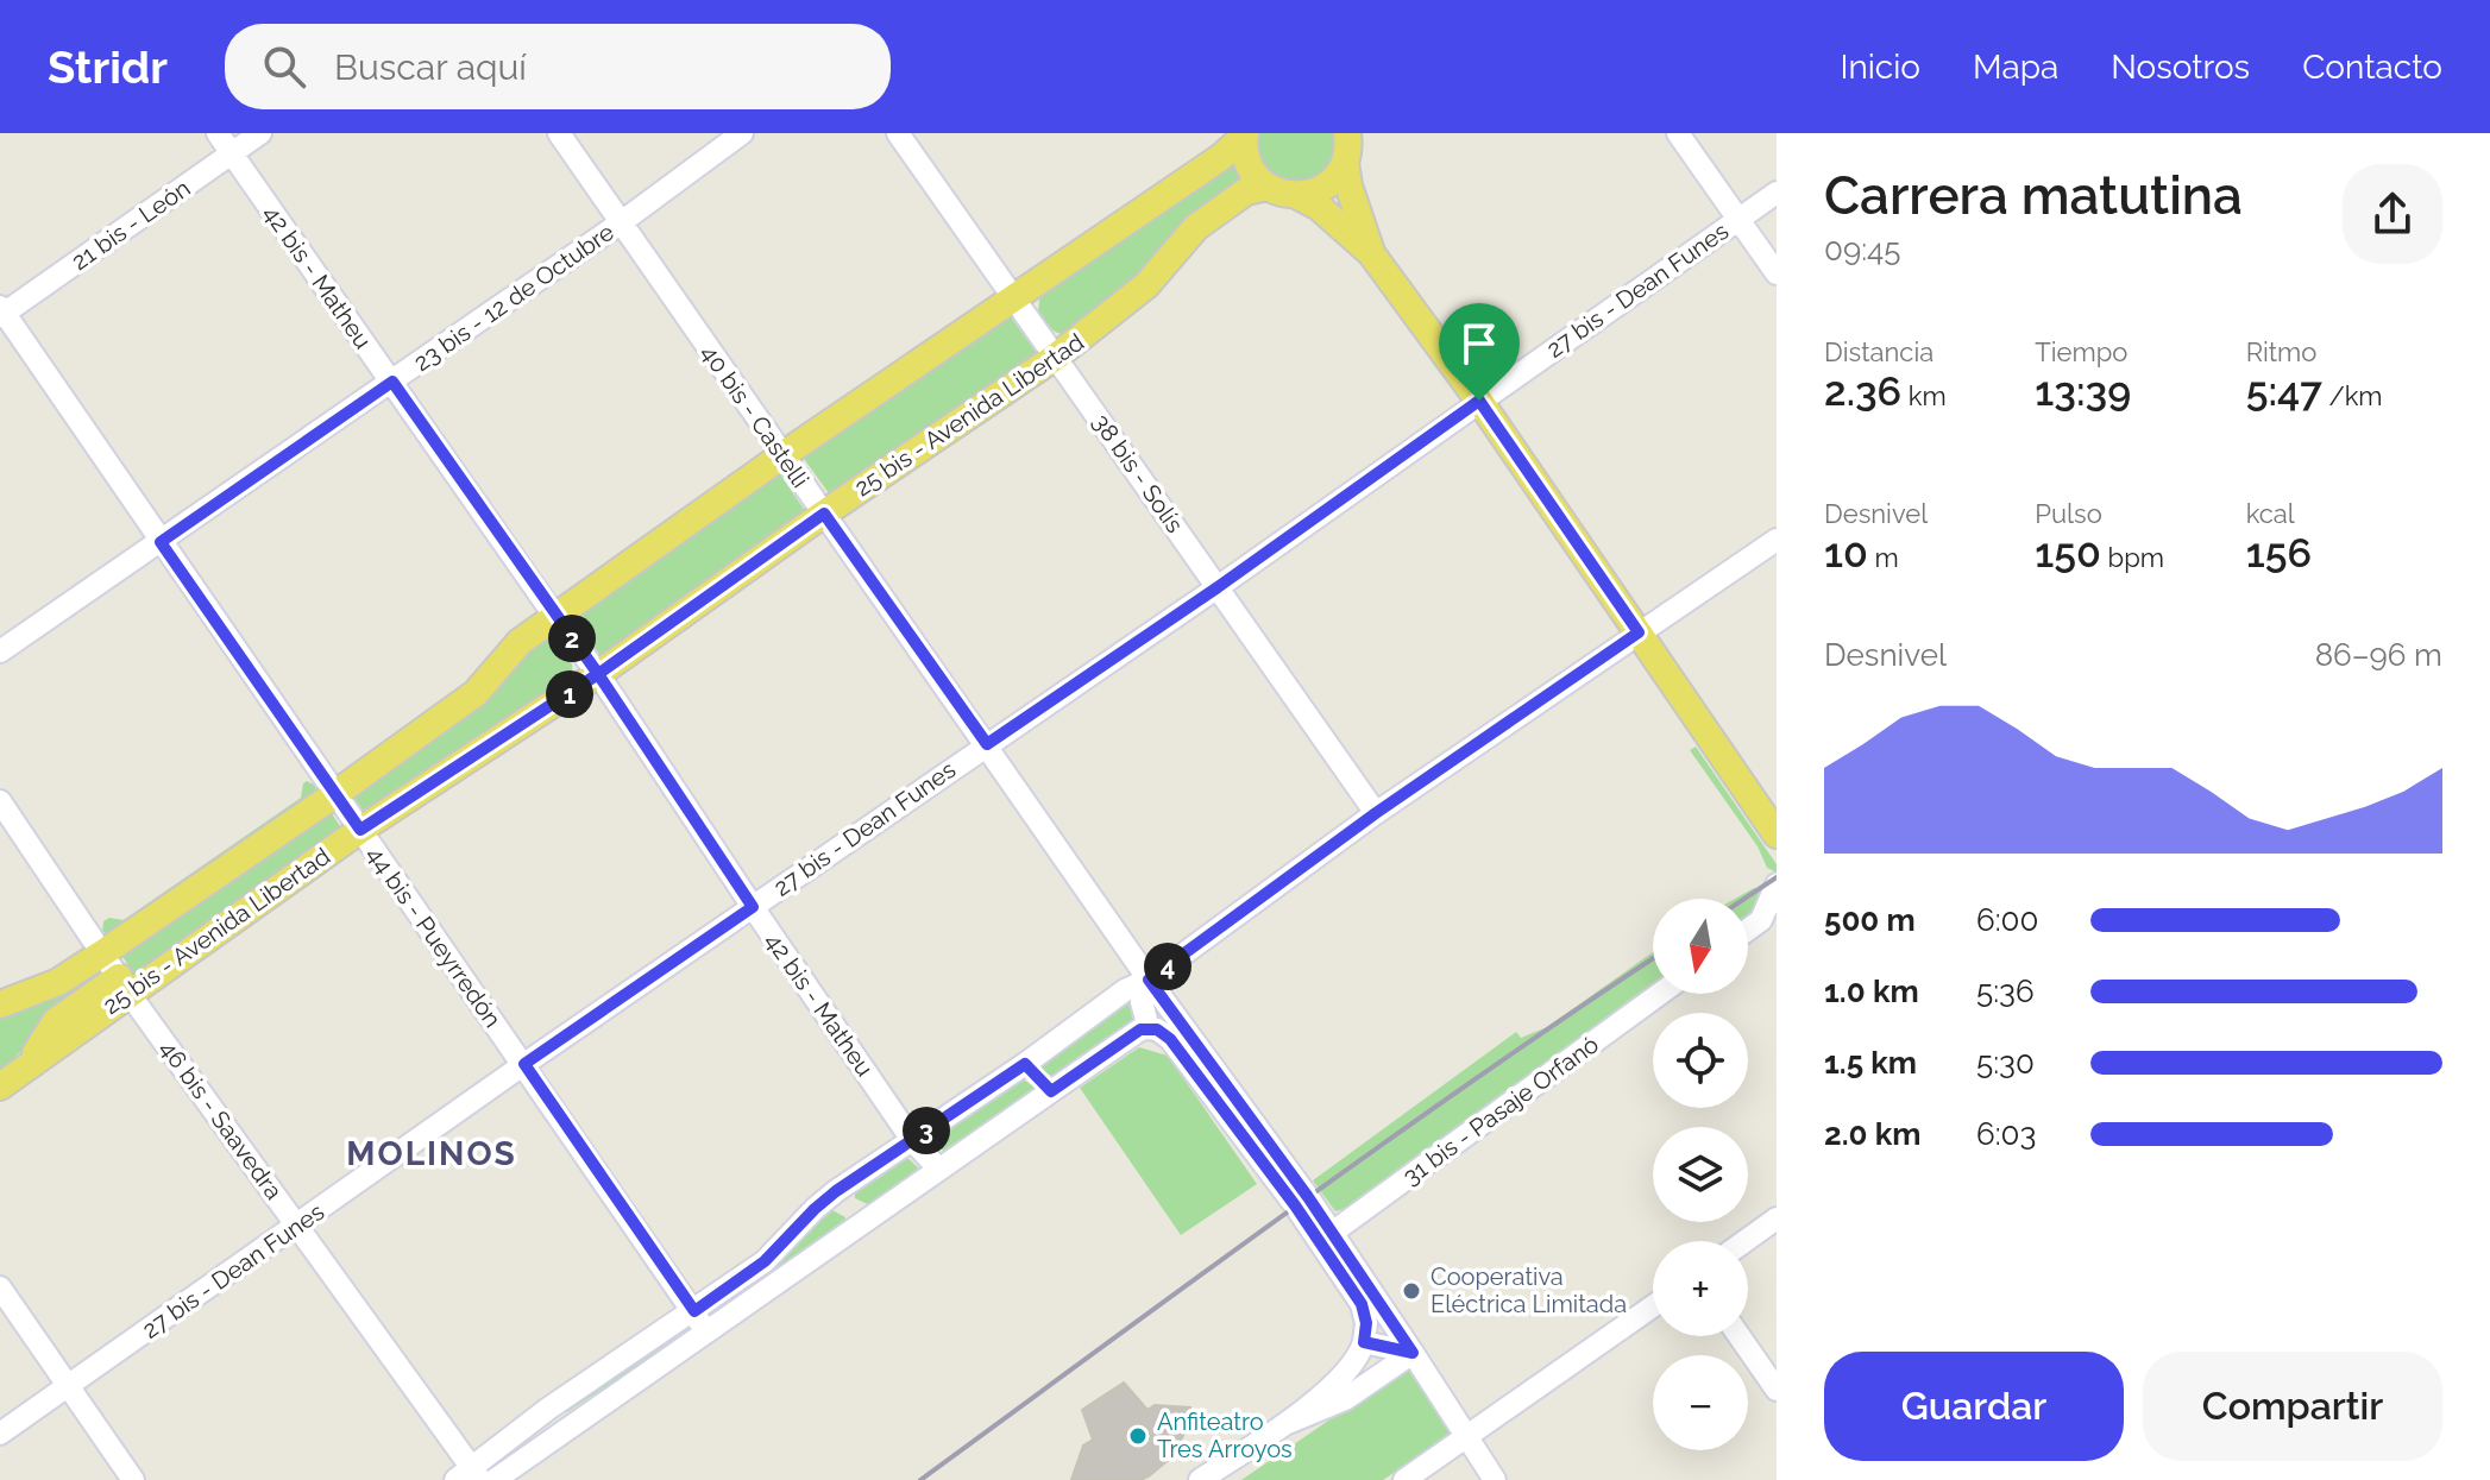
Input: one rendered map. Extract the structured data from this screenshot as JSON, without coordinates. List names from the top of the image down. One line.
{"streets":{"main road":["25 bis - Avenida Libertad"],"street":["21 bis - León","42 bis - Matheu","27 bis - Dean Funes","23 bis - 12 de Octubre","40 bis - Castelli","38 bis - Solís","44 bis - Pueyrredón","31 bis - Pasaje Orfanó","46 bis - Saavedra"]},"crossings":[["21 bis - León","42 bis - Matheu"],["21 bis - León","44 bis - Pueyrredón"],["42 bis - Matheu","27 bis - Dean Funes"],["42 bis - Matheu","23 bis - 12 de Octubre"],["42 bis - Matheu","25 bis - Avenida Libertad"],["27 bis - Dean Funes","40 bis - Castelli"],["27 bis - Dean Funes","38 bis - Solís"],["27 bis - Dean Funes","44 bis - Pueyrredón"],["27 bis - Dean Funes","46 bis - Saavedra"],["23 bis - 12 de Octubre","40 bis - Castelli"],["23 bis - 12 de Octubre","44 bis - Pueyrredón"],["25 bis - Avenida Libertad","40 bis - Castelli"],["25 bis - Avenida Libertad","38 bis - Solís"],["25 bis - Avenida Libertad","44 bis - Pueyrredón"],["25 bis - Avenida Libertad","46 bis - Saavedra"],["40 bis - Castelli","31 bis - Pasaje Orfanó"]],"districts":["MOLINOS"],"places":["Cooperativa Eléctrica Limitada","Anfiteatro Tres Arroyos"],"north":"bottom","page":{"header":"Stridr","search":"Buscar aquí","nav":["Inicio","Mapa","Nosotros","Contacto"],"heading":["Carrera matutina","09:45"],"stats":[["Distancia","2.36 km"],["Tiempo","13:39"],["Ritmo","5:47 /km"],["Desnivel","10 m"],["Pulso","150 bpm"],["kcal","156"]],"pins":["2","1","4","3"],"chart":["Desnivel","86–96 m"],"list":[{"name":"500 m","note":"6:00"},{"name":"1.0 km","note":"5:36"},{"name":"1.5 km","note":"5:30"},{"name":"2.0 km","note":"6:03"}],"map_buttons":["+","−"],"buttons":["Guardar","Compartir"]}}
